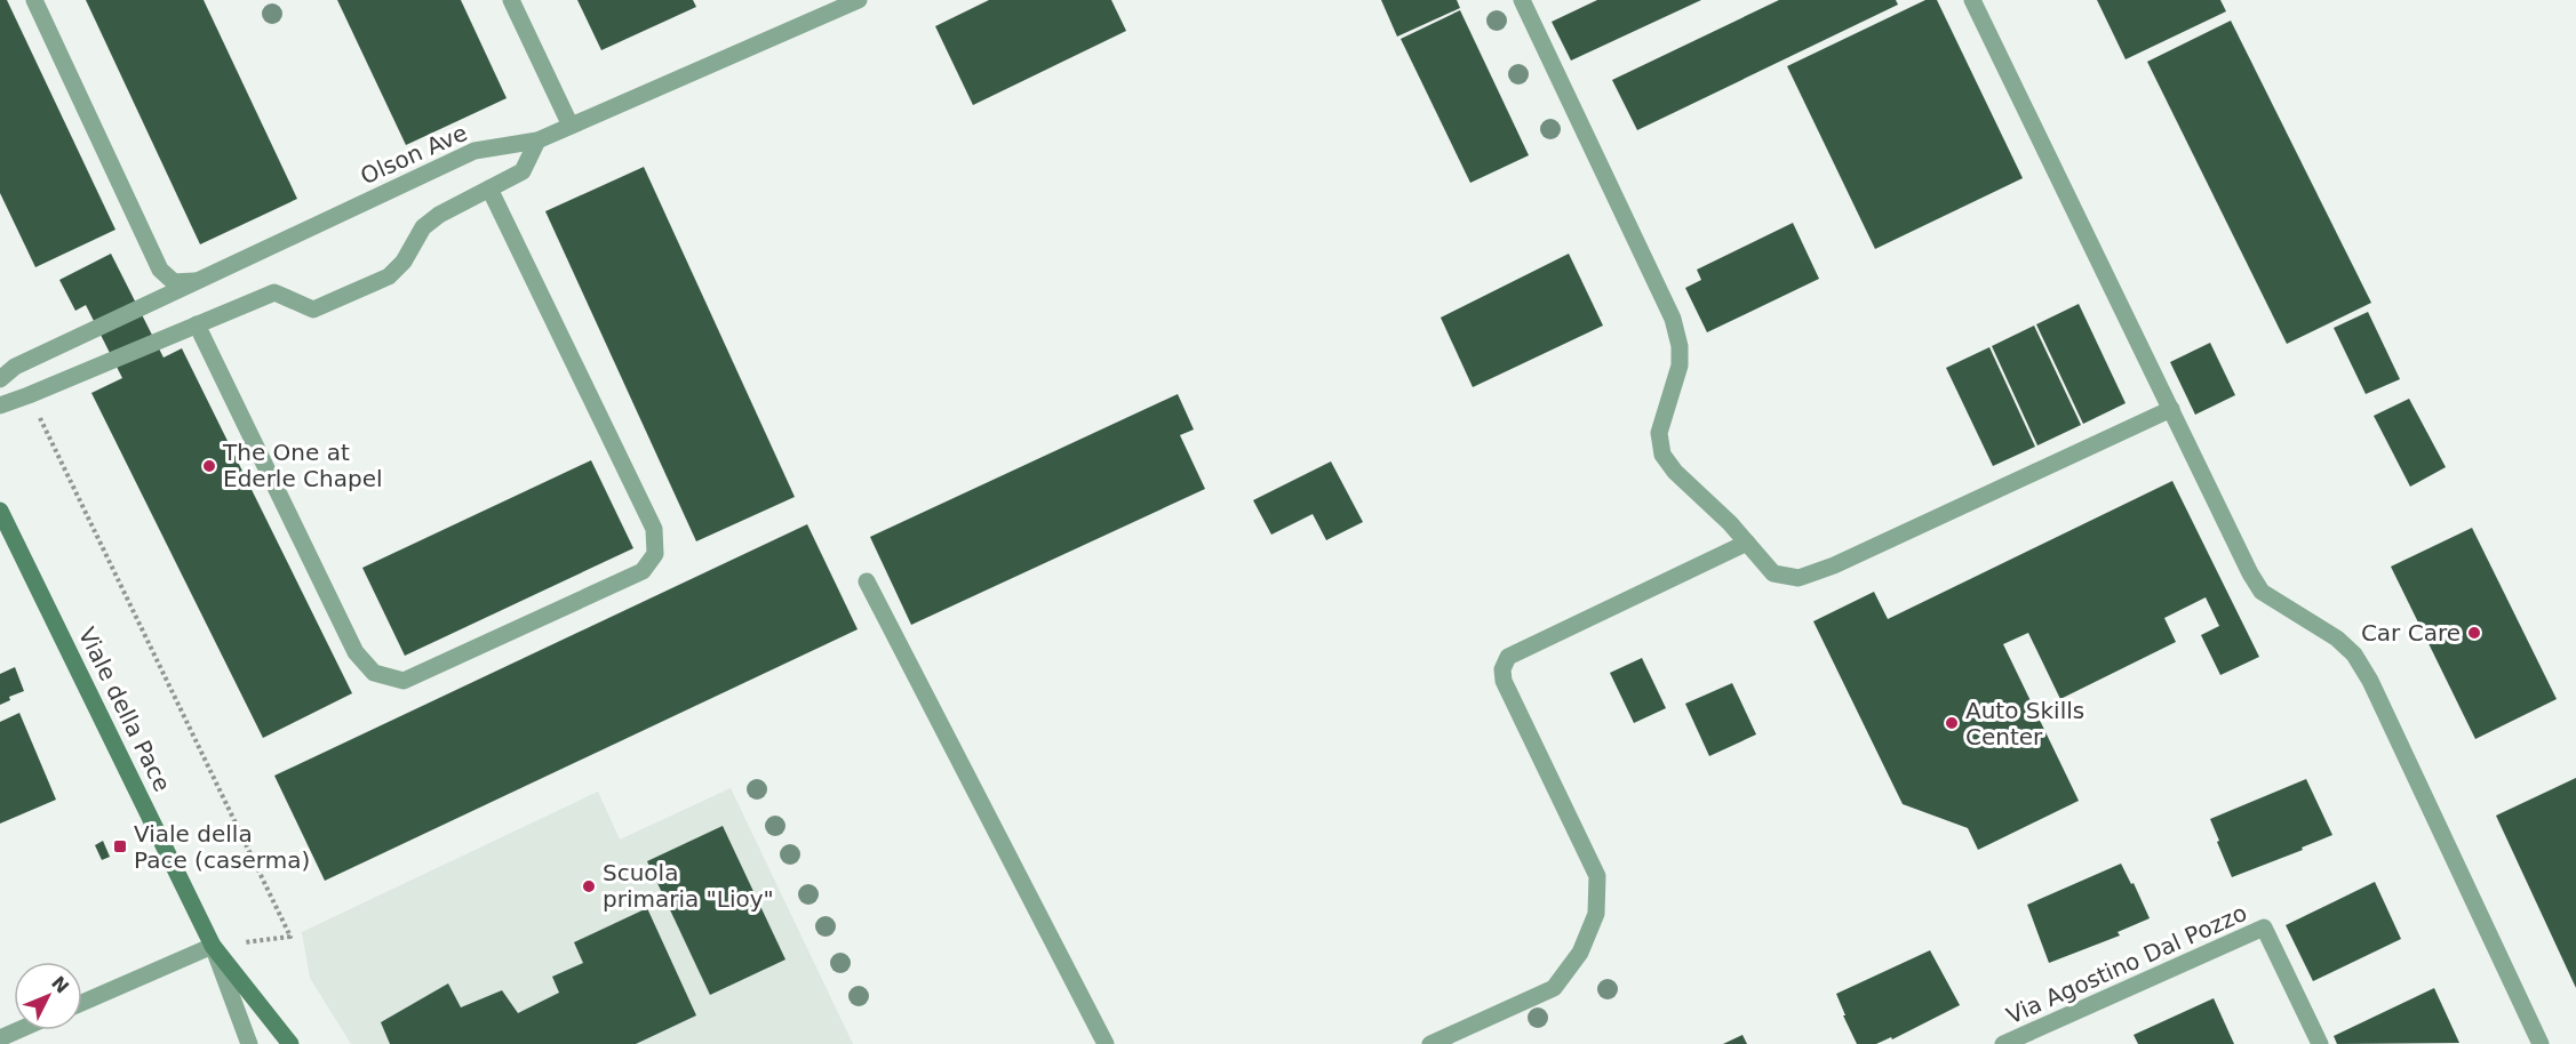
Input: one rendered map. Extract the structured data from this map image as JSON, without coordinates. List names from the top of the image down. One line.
{"streets":{"main road":["Viale della Pace"],"street":["Olson Ave","Via Agostino Dal Pozzo"]},"places":{"other":["The One at Ederle Chapel","Car Care","Auto Skills Center","Scuola primaria \"Lioy\""],"transit":["Viale della Pace (caserma)"]},"north":"top right"}
